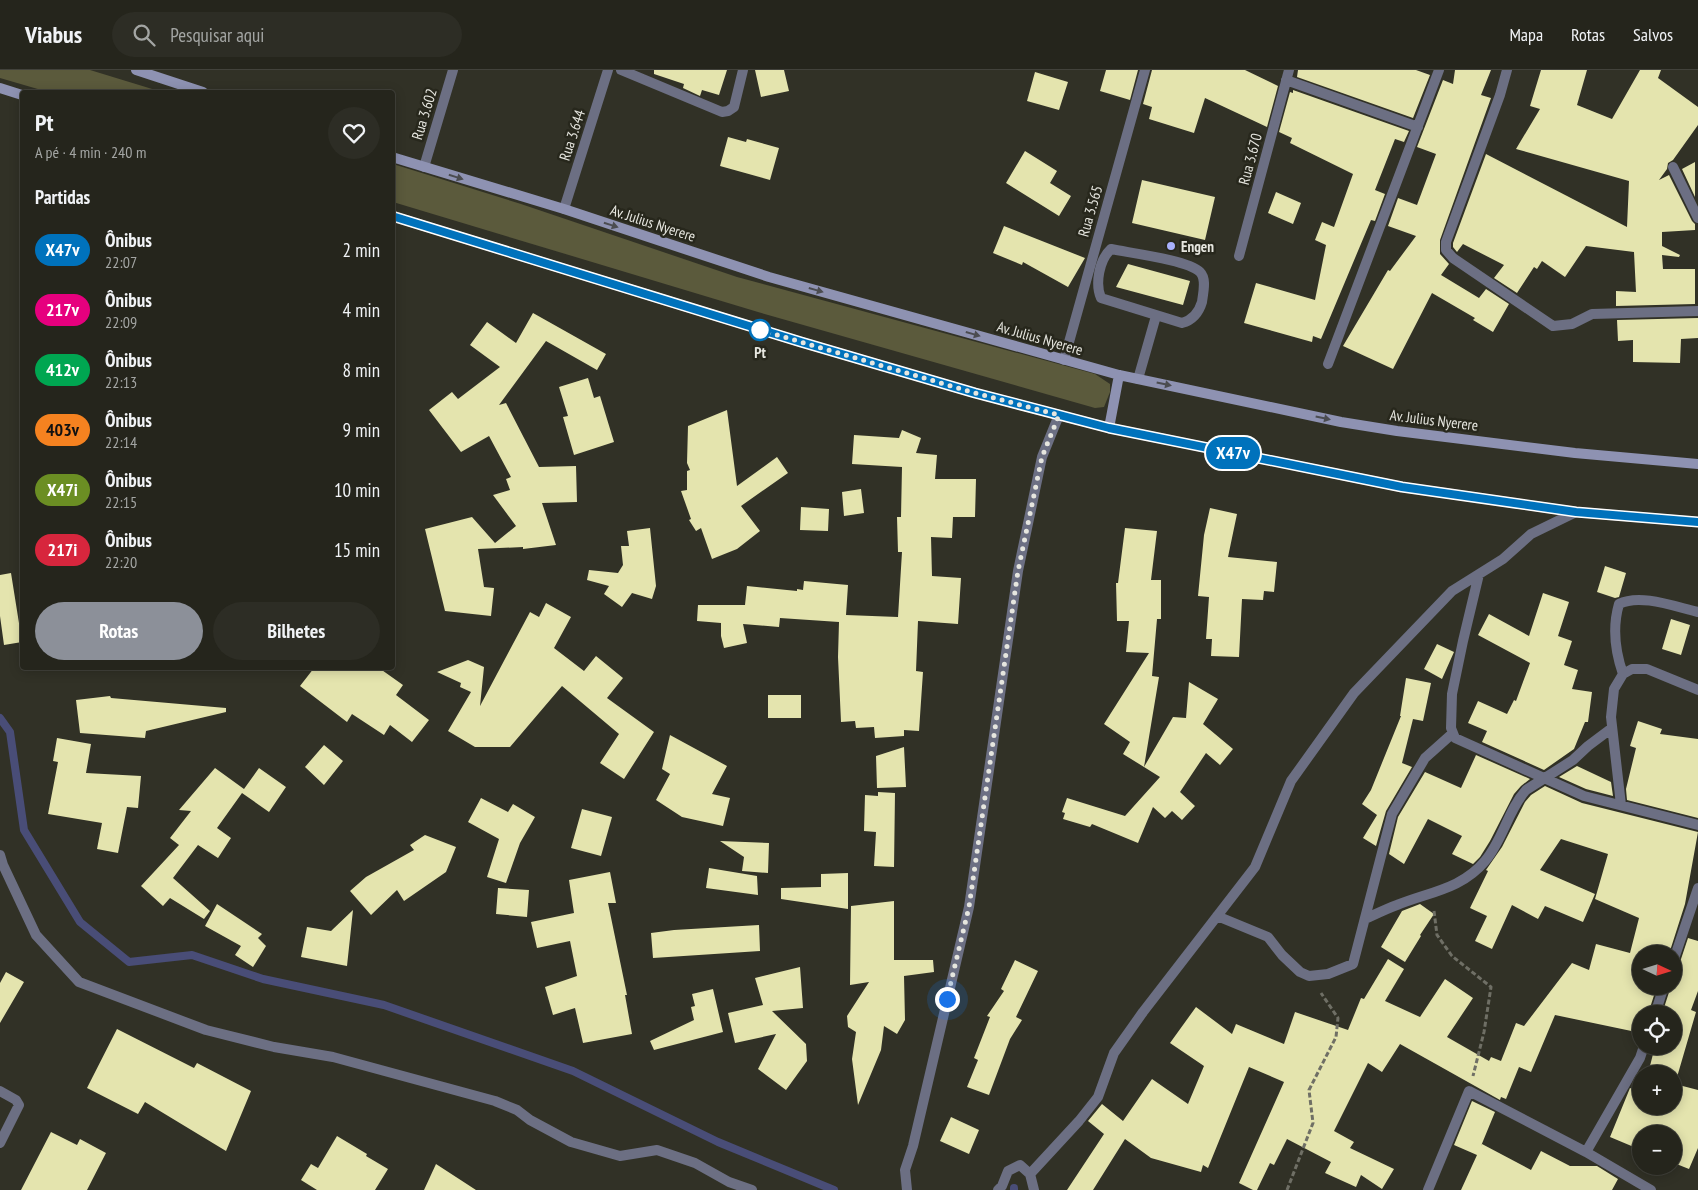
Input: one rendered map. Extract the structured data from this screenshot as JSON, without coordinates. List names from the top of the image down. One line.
{"streets":{"main road":["Av. Julius Nyerere"],"street":["Rua 3.602","Rua 3.644","Rua 3.670","Rua 3.565"]},"crossings":[["Rua 3.602","Av. Julius Nyerere"],["Rua 3.644","Av. Julius Nyerere"],["Rua 3.565","Av. Julius Nyerere"]],"places":["Engen","Pt"],"lines":["bus line X47v"],"north":"right","page":{"header":"Viabus","search":"Pesquisar aqui","nav":["Mapa","Rotas","Salvos"],"on_map":"X47v","heading":[["Pt","A pé · 4 min · 240 m"],"Partidas"],"list":[{"mark":"X47v","name":"Ônibus","note":"22:07","value":"2 min"},{"mark":"217v","name":"Ônibus","note":"22:09","value":"4 min"},{"mark":"412v","name":"Ônibus","note":"22:13","value":"8 min"},{"mark":"403v","name":"Ônibus","note":"22:14","value":"9 min"},{"mark":"X47i","name":"Ônibus","note":"22:15","value":"10 min"},{"mark":"217i","name":"Ônibus","note":"22:20","value":"15 min"}],"buttons":["Rotas","Bilhetes"],"map_buttons":["+","−"]}}
